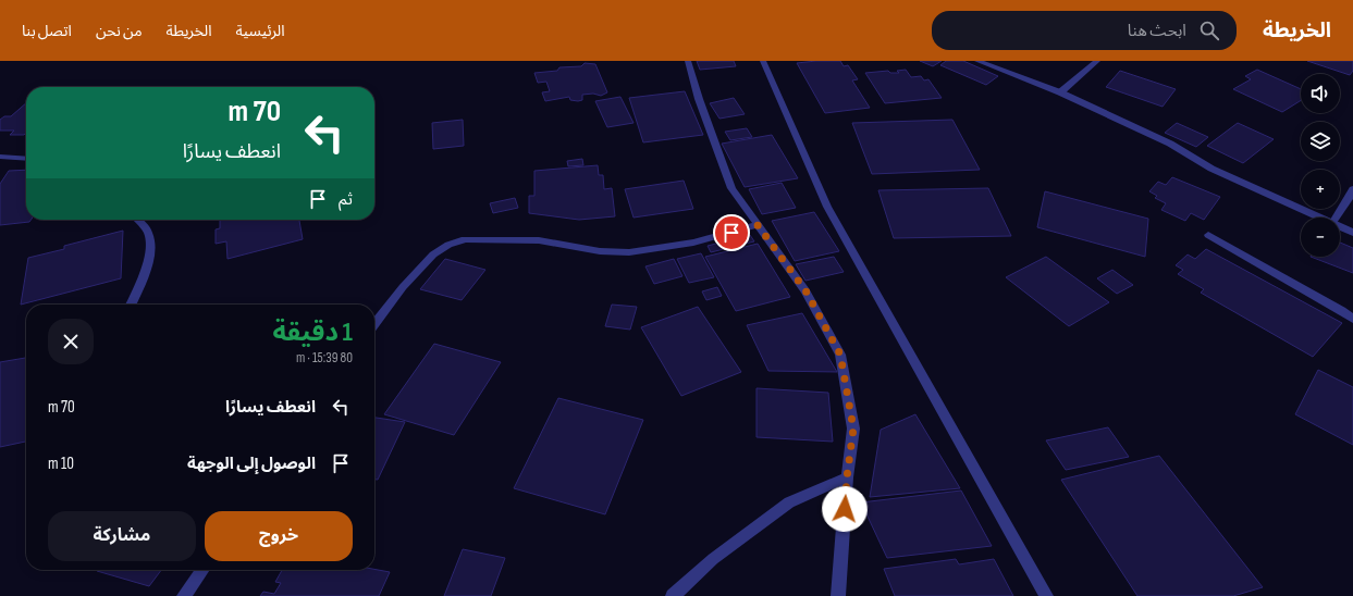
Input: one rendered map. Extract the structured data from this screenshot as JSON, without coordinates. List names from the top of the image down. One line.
{"page":{"header":"الخريطة","search":"ابحث هنا","nav":["الرئيسية","الخريطة","من نحن","اتصل بنا"],"map_buttons":["+","−"],"turn":["70 m","انعطف يسارًا"],"then":"ثم","heading":["1 دقيقة","80 m · 15:39"],"list":[{"name":"انعطف يسارًا","value":"70 m"},{"name":"الوصول إلى الوجهة","value":"10 m"}],"buttons":["خروج","مشاركة"]}}
